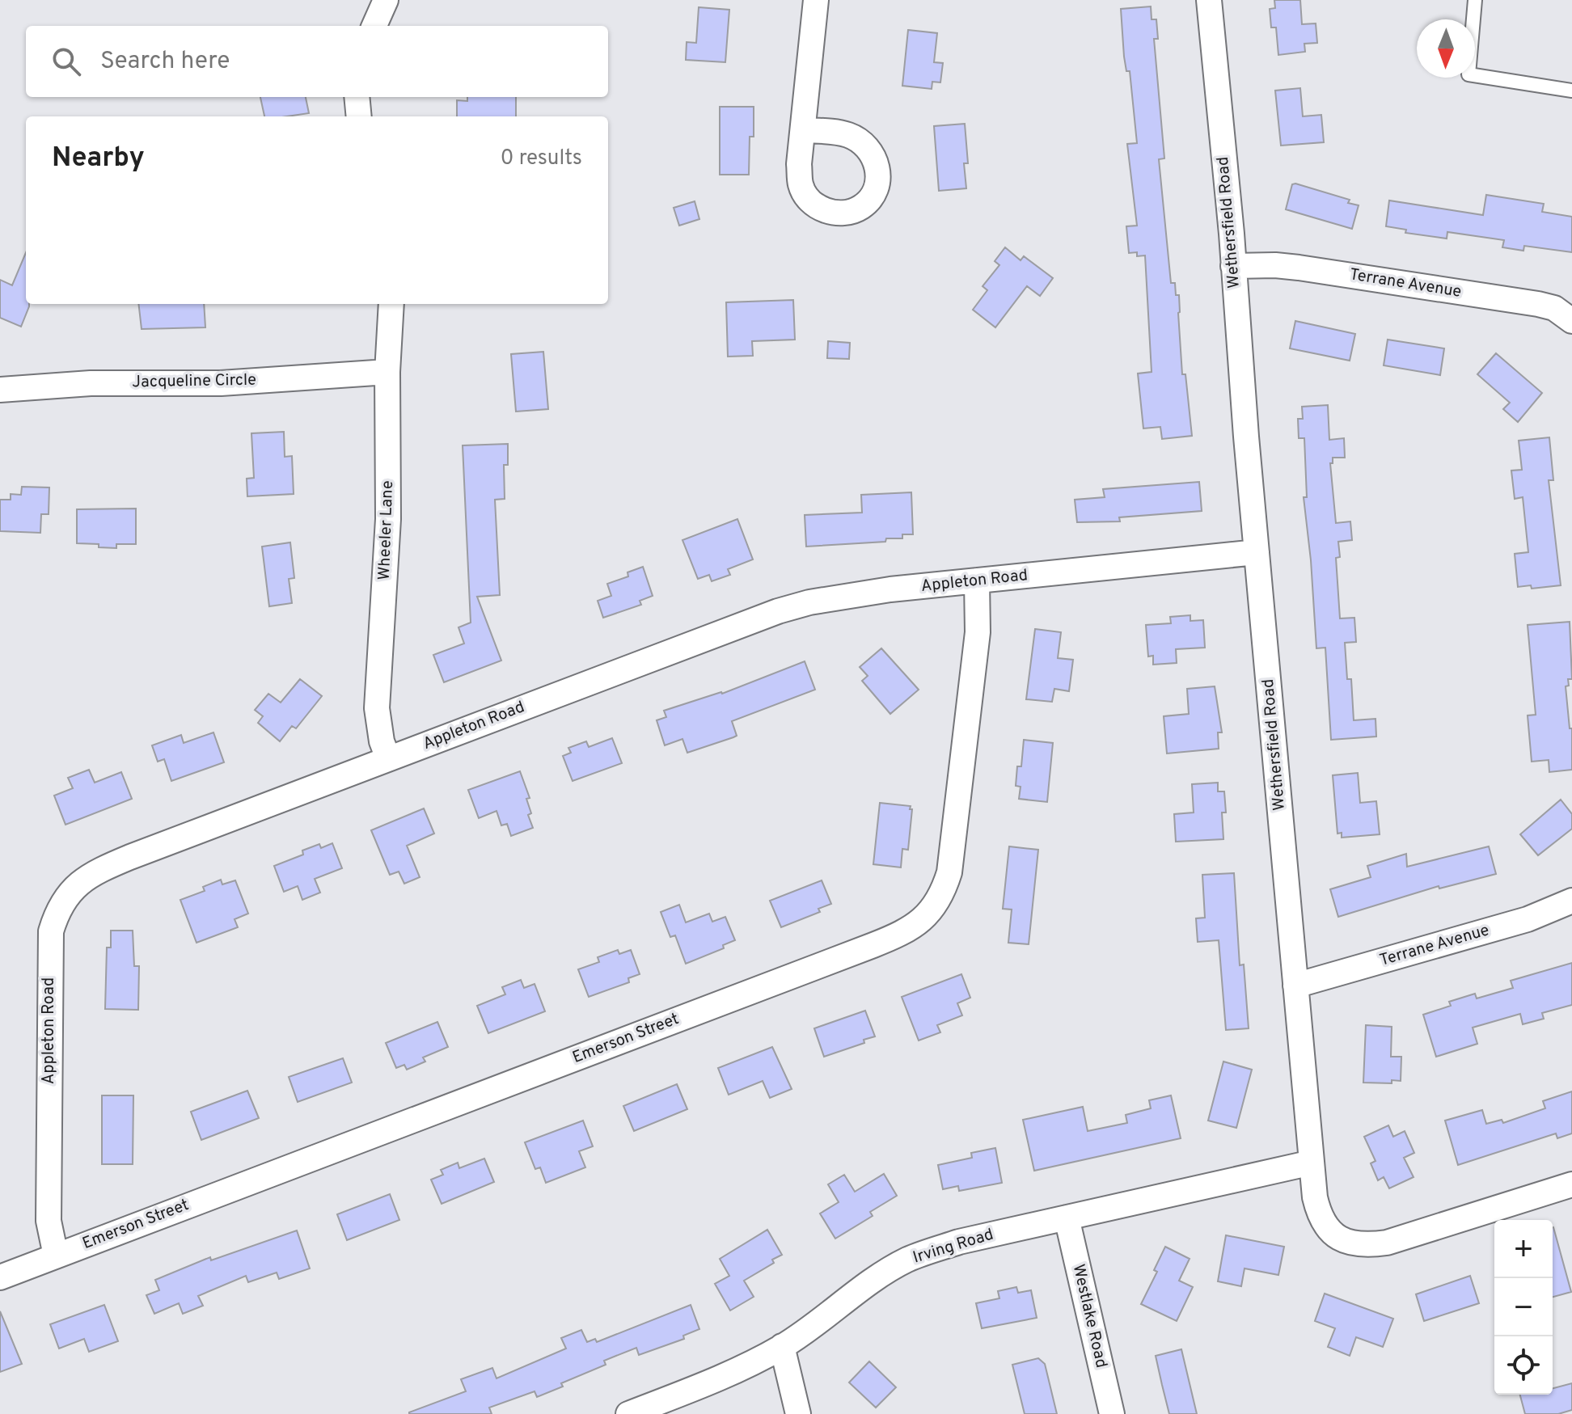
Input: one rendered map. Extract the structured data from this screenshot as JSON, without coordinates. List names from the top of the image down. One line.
{"streets":{"street":["Wethersfield Road","Terrane Avenue","Jacqueline Circle","Wheeler Lane","Appleton Road","Emerson Street","Irving Road","Westlake Road"]},"crossings":[["Wethersfield Road","Terrane Avenue"],["Wethersfield Road","Appleton Road"],["Wethersfield Road","Irving Road"],["Jacqueline Circle","Wheeler Lane"],["Wheeler Lane","Appleton Road"],["Appleton Road","Emerson Street"],["Irving Road","Westlake Road"]],"north":"bottom","page":{"search":"Search here","heading":["Nearby","0 results"],"map_buttons":["+","−"]}}
